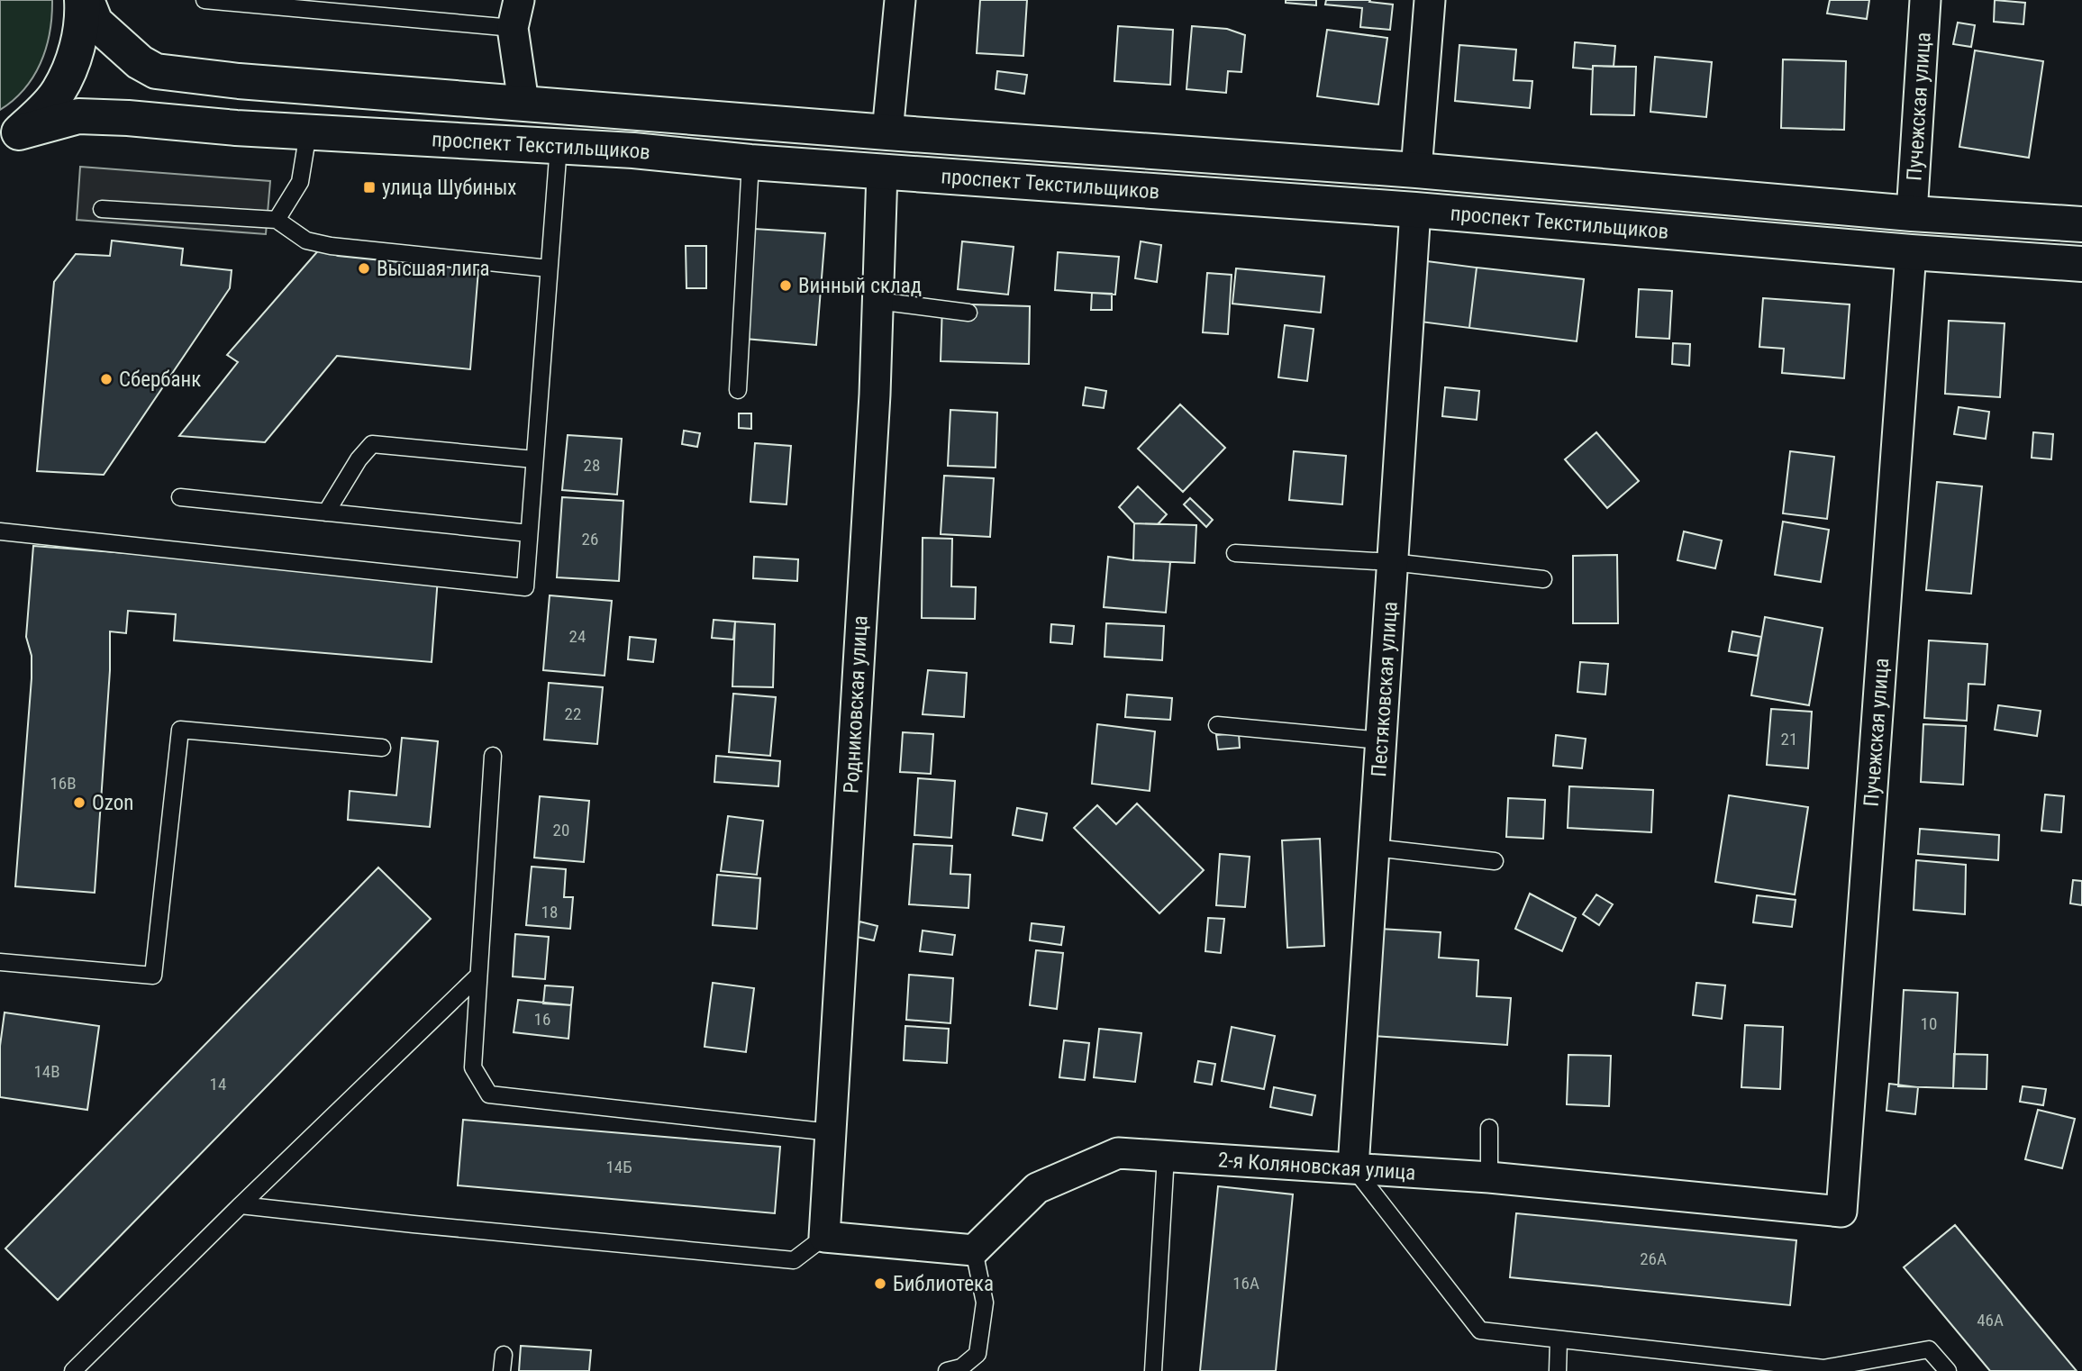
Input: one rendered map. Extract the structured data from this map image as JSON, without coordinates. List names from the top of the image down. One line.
{"streets":{"main road":["проспект Текстильщиков"],"street":["Пучежская улица","Пестяковская улица","Родниковская улица","2-я Коляновская улица"]},"crossings":[["Пучежская улица","проспект Текстильщиков"],["Пучежская улица","2-я Коляновская улица"],["проспект Текстильщиков","Пестяковская улица"],["проспект Текстильщиков","Родниковская улица"],["Пестяковская улица","2-я Коляновская улица"]],"places":{"transit":["улица Шубиных"],"other":["Высшая лига","Винный склад","Сбербанк","Ozon","Библиотека"]},"house_numbers":["28","26","24","22","21","16В","20","18","16","10","14В","14","14Б","26А","16А","46А"]}
